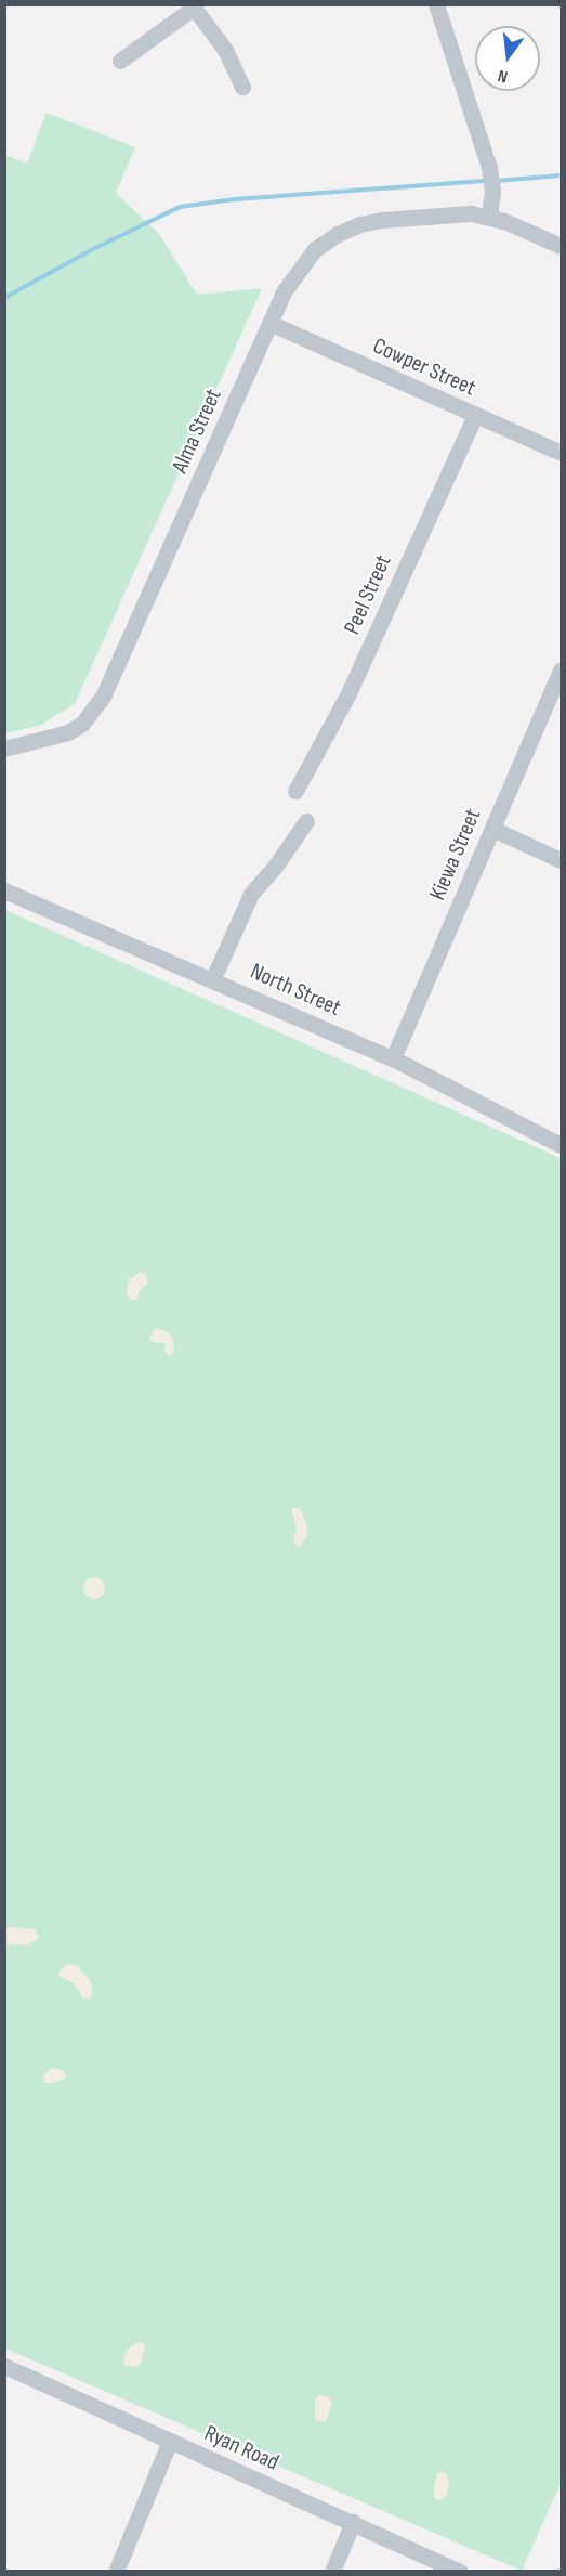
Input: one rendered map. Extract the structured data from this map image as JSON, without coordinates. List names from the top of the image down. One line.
{"streets":{"street":["Cowper Street","Alma Street","Peel Street","Kiewa Street","North Street","Ryan Road"]},"crossings":[["Cowper Street","Alma Street"],["Cowper Street","Peel Street"],["Kiewa Street","North Street"]],"north":"bottom"}
